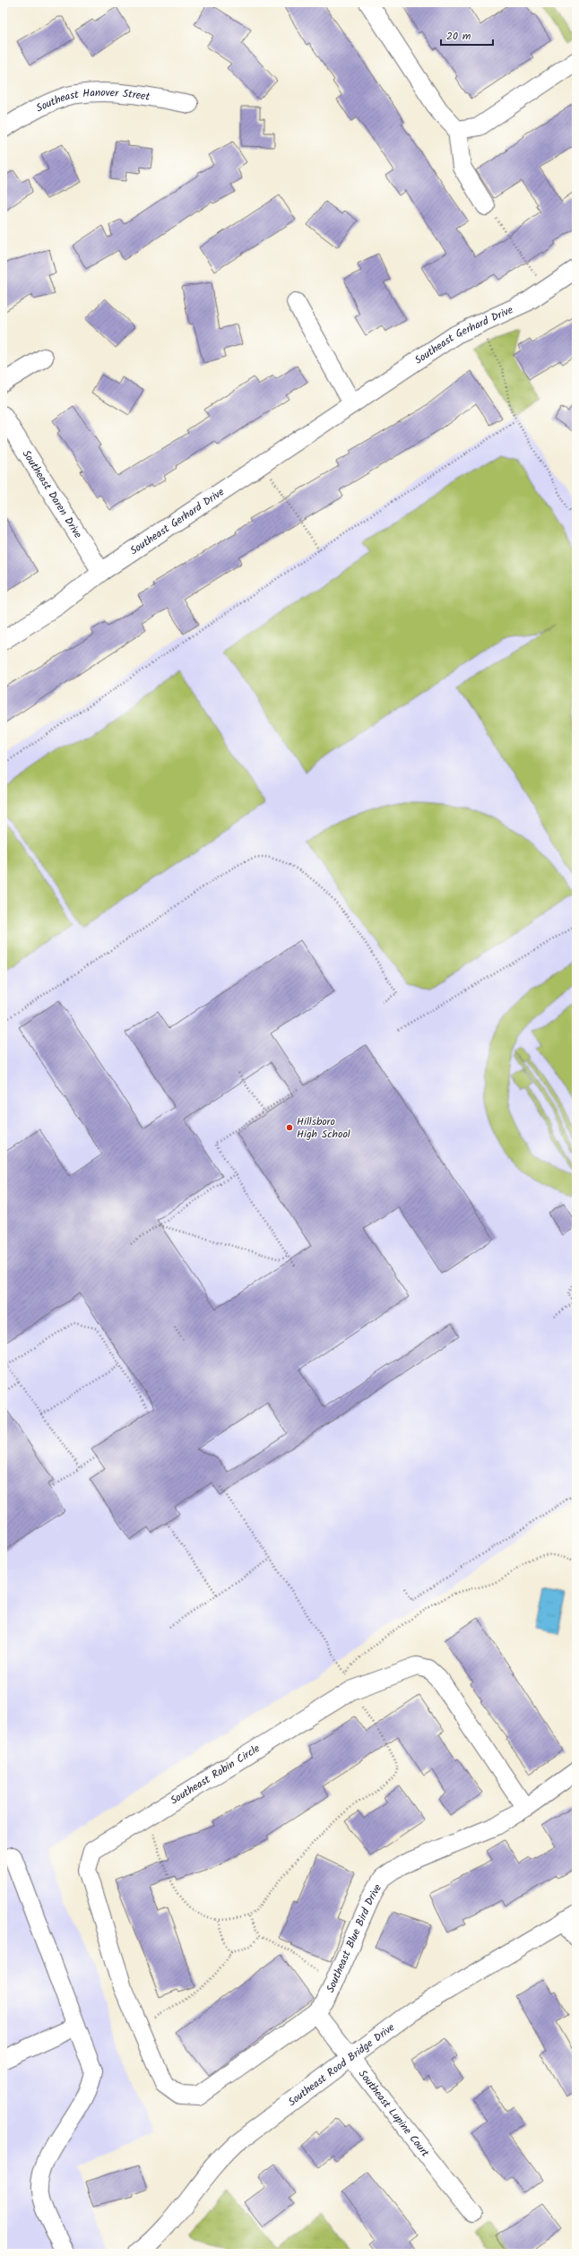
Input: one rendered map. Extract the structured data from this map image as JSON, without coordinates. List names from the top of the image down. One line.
{"streets":{"street":["Southeast Hanover Street","Southeast Gerhard Drive","Southeast Daren Drive","Southeast Robin Circle","Southeast Blue Bird Drive","Southeast Rood Bridge Drive","Southeast Lupine Court"]},"crossings":[["Southeast Gerhard Drive","Southeast Daren Drive"],["Southeast Robin Circle","Southeast Blue Bird Drive"],["Southeast Blue Bird Drive","Southeast Lupine Court"],["Southeast Rood Bridge Drive","Southeast Lupine Court"]],"places":["Hillsboro High School"],"scale_bar":"20 m"}
